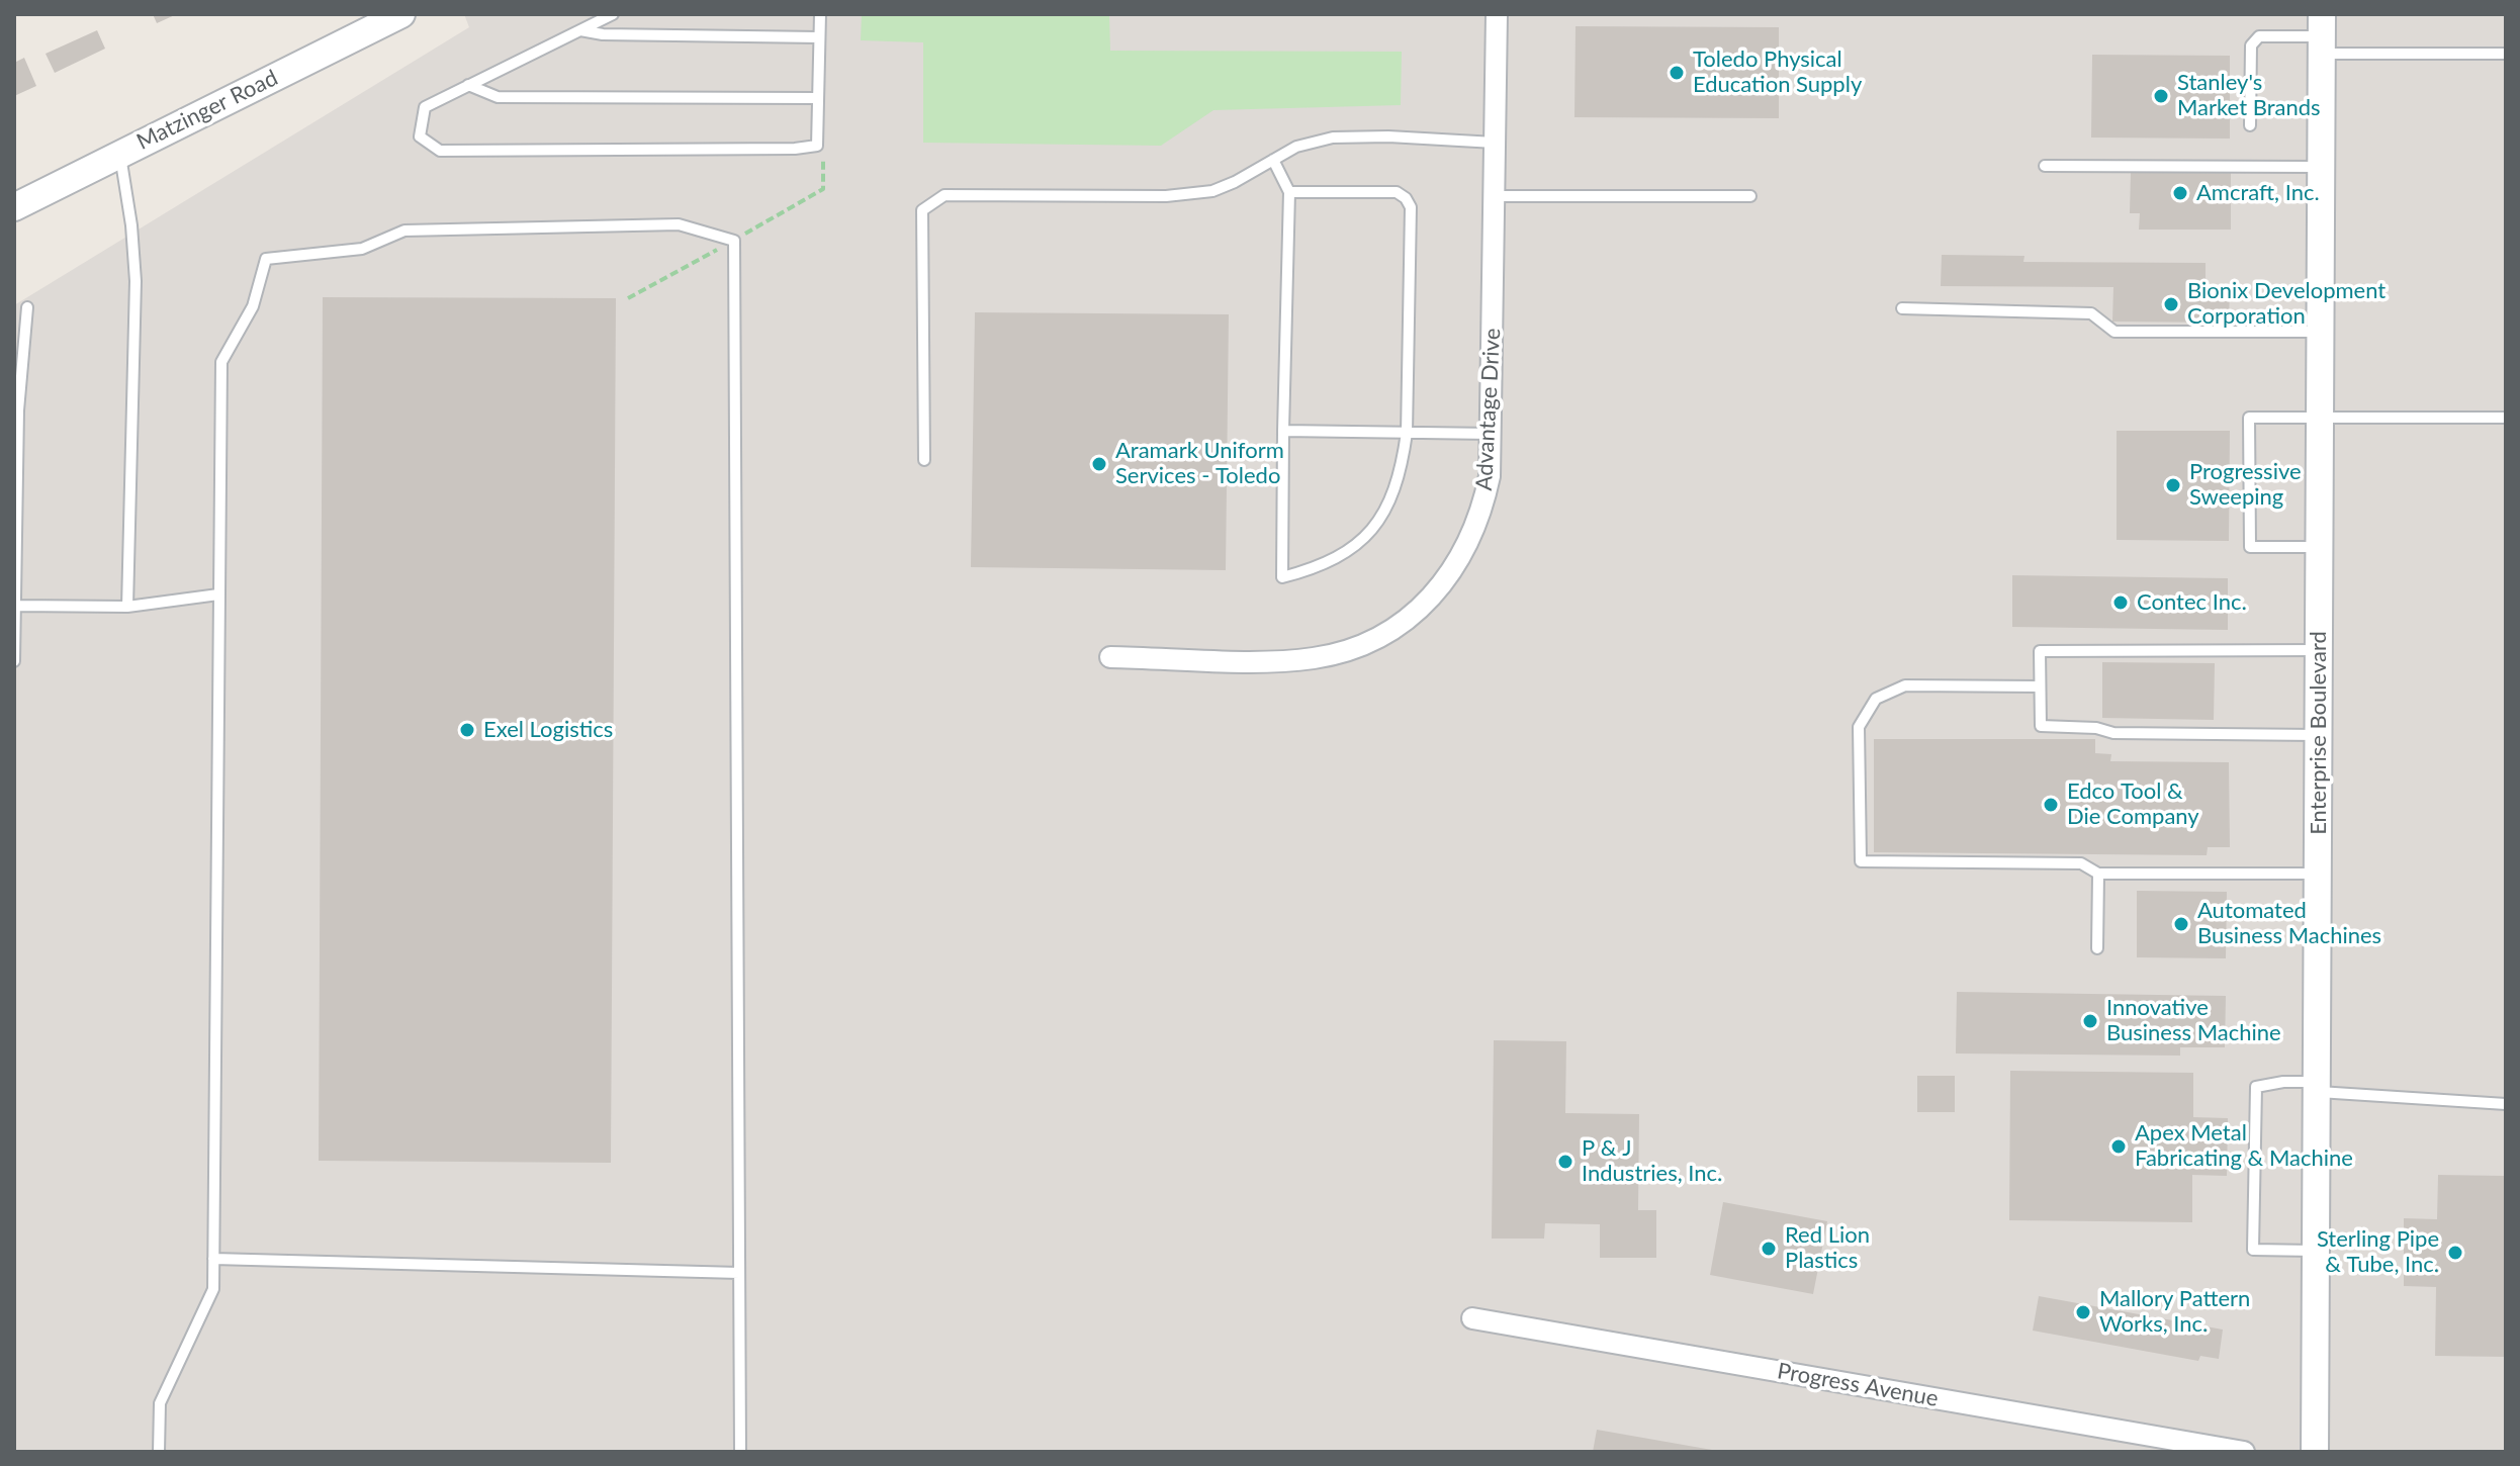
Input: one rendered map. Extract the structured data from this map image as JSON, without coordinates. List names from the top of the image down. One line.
{"streets":{"street":["Matzinger Road","Advantage Drive","Enterprise Boulevard","Progress Avenue"]},"places":["Toledo Physical Education Supply","Stanley's Market Brands","Amcraft, Inc.","Bionix Development Corporation","Aramark Uniform Services - Toledo","Progressive Sweeping","Contec Inc.","Exel Logistics","Edco Tool & Die Company","Automated Business Machines","Innovative Business Machine","Apex Metal Fabricating & Machine","P & J Industries, Inc.","Red Lion Plastics","Sterling Pipe & Tube, Inc.","Mallory Pattern Works, Inc."]}
